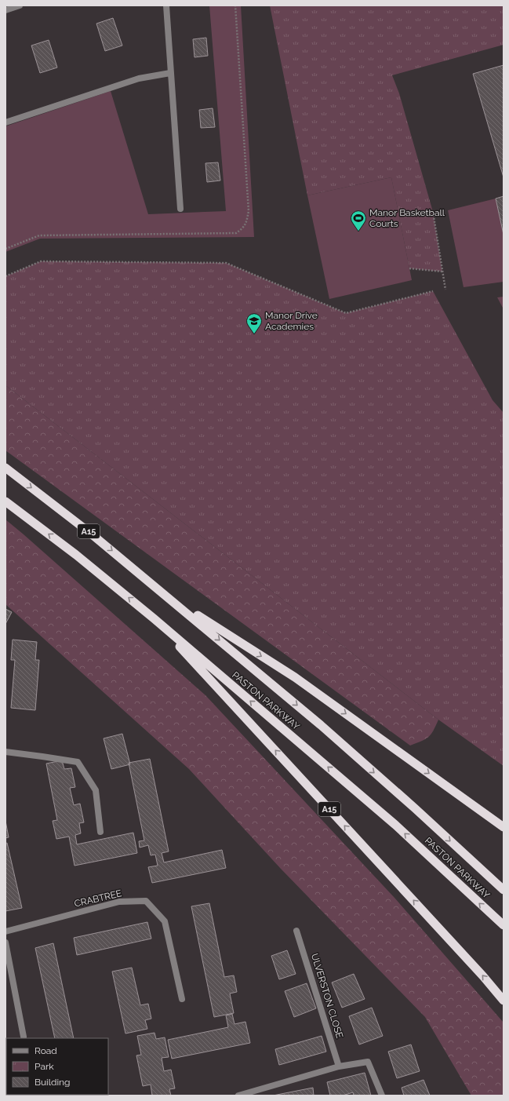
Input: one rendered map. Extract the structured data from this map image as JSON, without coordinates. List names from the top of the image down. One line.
{"streets":{"highway":["A15","PASTON PARKWAY"],"street":["CRABTREE","ULVERSTON CLOSE"]},"crossings":[["A15","PASTON PARKWAY"]],"places":{"sports":["Manor Basketball Courts"],"school or university":["Manor Drive Academies"]},"legend":["Road","Park","Building"]}
